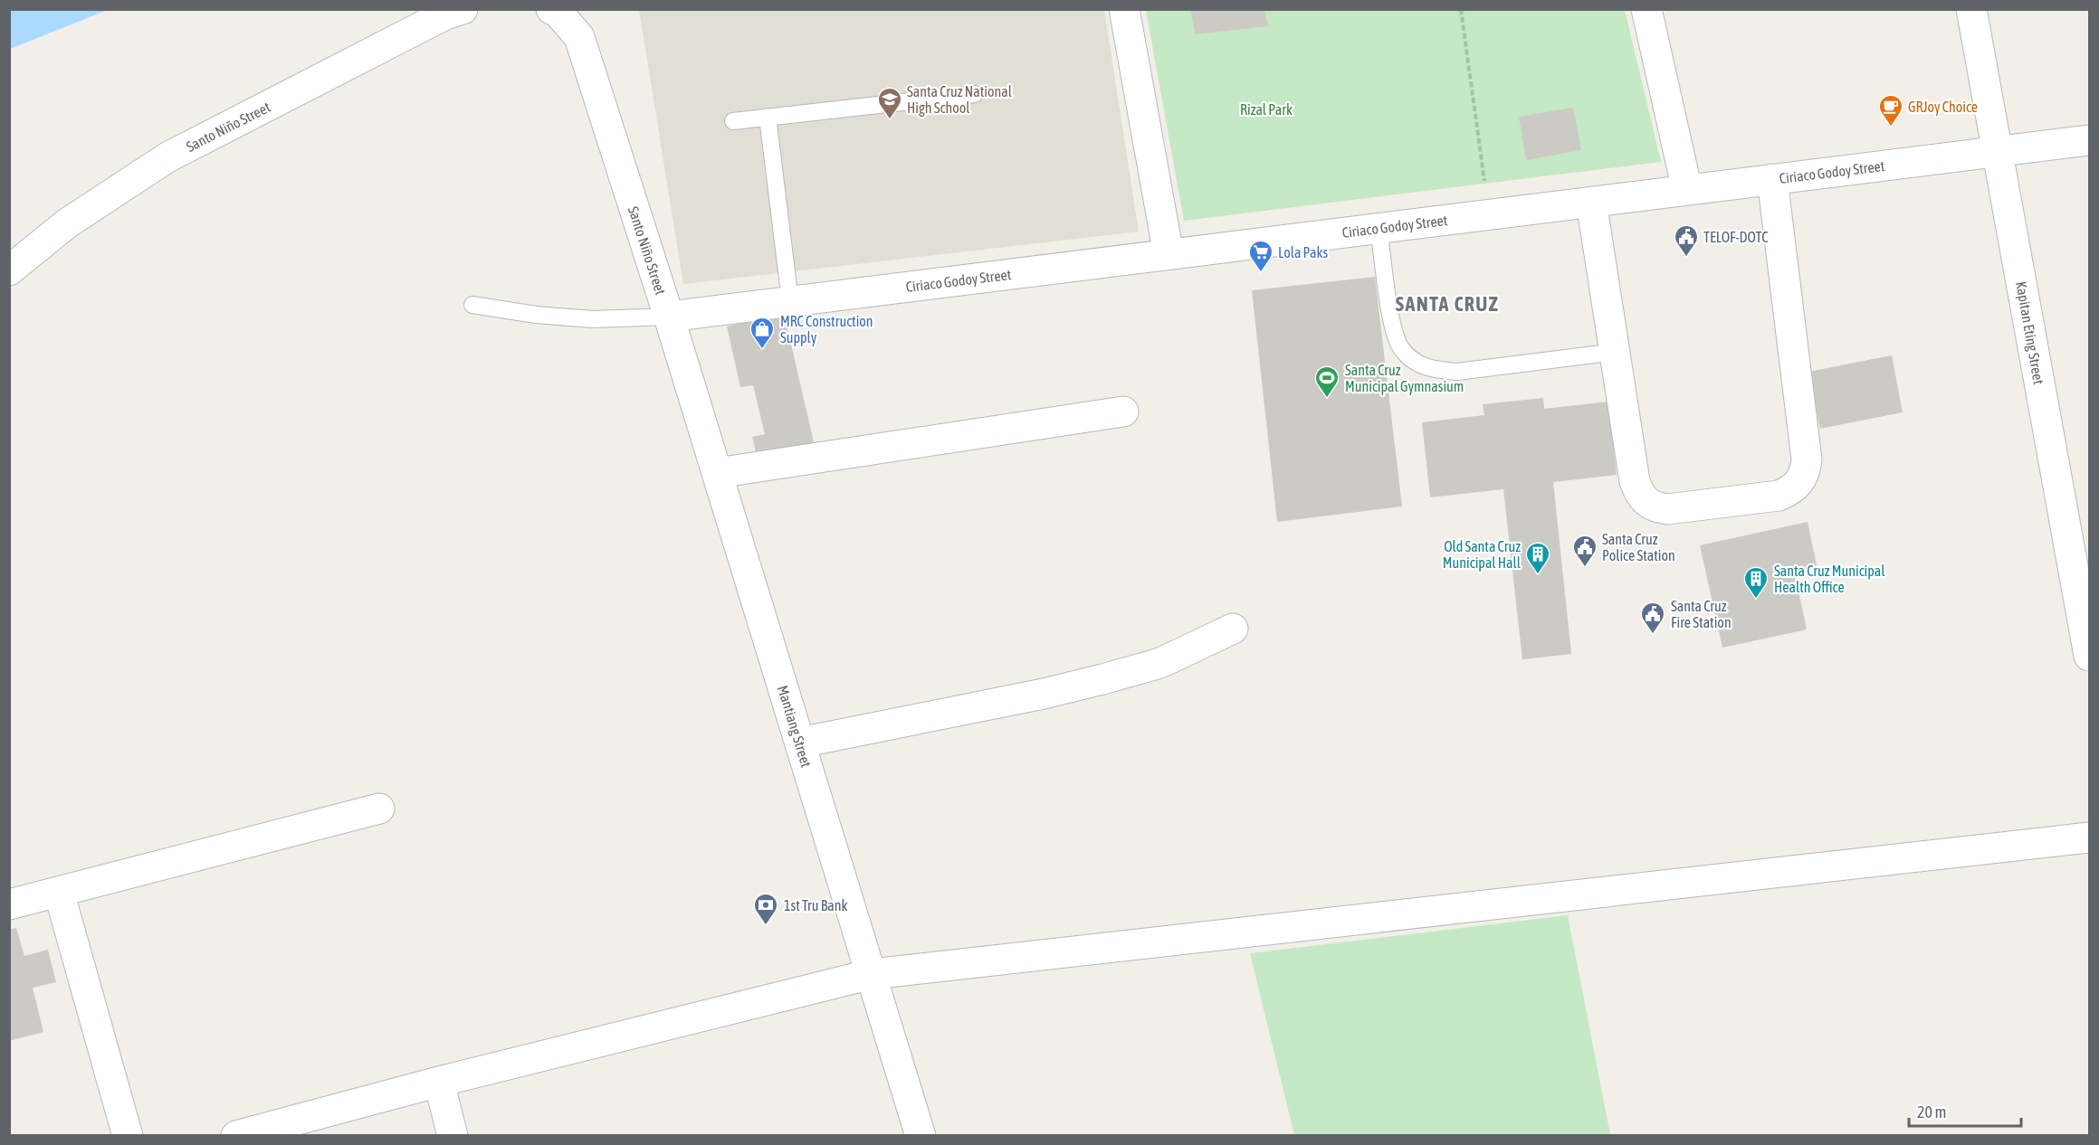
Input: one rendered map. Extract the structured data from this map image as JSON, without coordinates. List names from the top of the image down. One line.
{"streets":{"street":["Santo Niño Street","Ciriaco Godoy Street","Kapitan Eting Street","Mantiang Street"]},"crossings":[["Santo Niño Street","Ciriaco Godoy Street"],["Santo Niño Street","Mantiang Street"],["Ciriaco Godoy Street","Kapitan Eting Street"],["Ciriaco Godoy Street","Mantiang Street"]],"districts":["SANTA CRUZ"],"parks":["Rizal Park"],"places":{"school or university":["Santa Cruz National High School"],"cafe":["GRJoy Choice"],"public building":["TELOF-DOTC","Santa Cruz Police Station","Santa Cruz Fire Station"],"supermarket":["Lola Paks"],"shop":["MRC Construction Supply"],"sports":["Santa Cruz Municipal Gymnasium"],"building":["Old Santa Cruz Municipal Hall","Santa Cruz Municipal Health Office"],"bank":["1st Tru Bank"]},"scale_bar":"20 m"}
